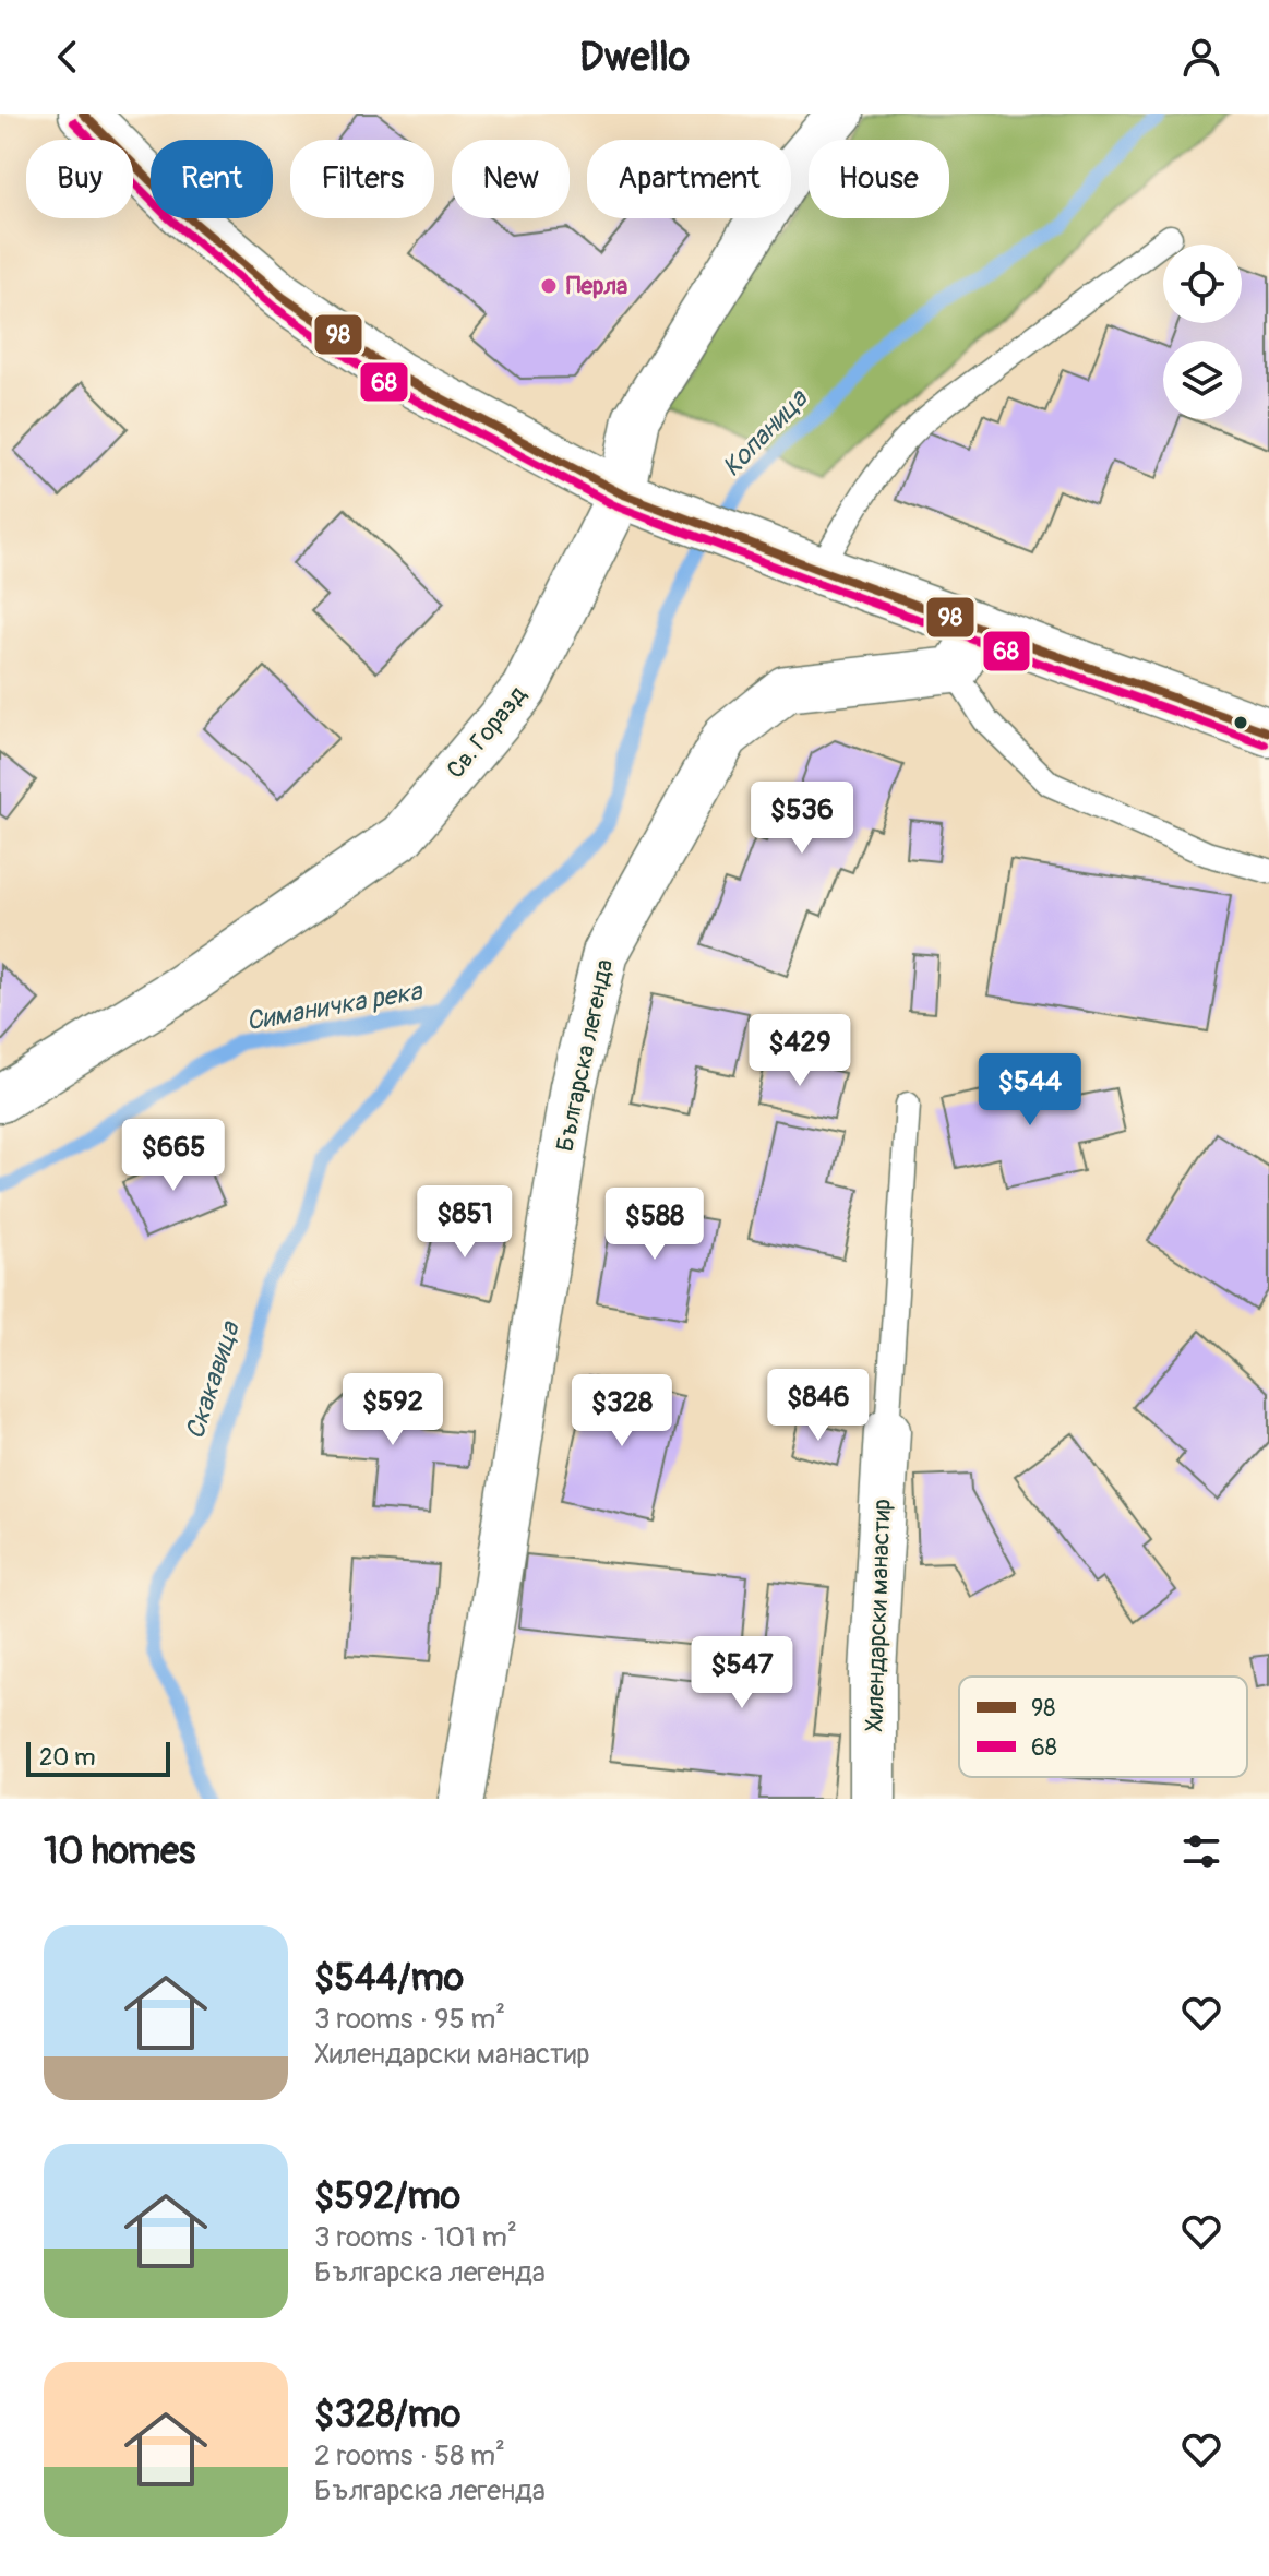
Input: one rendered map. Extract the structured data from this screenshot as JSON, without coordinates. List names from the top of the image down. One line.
{"streets":{"street":["Св. Горазд","Българска легенда","Хилендарски манастир"]},"water":["Копаница","Симаничка река","Скакавица"],"places":["Перла"],"lines":["transit line 98","transit line 68"],"legend":["98","68"],"scale_bar":"20 m","page":{"header":"Dwello","chip":["Buy","Rent","Filters","New","Apartment","House"],"price":["$536","$429","$544","$665","$851","$588","$846","$592","$328","$547"],"scale":"20 m","heading":"10 homes","list":[{"name":"$544/mo","note":"3 rooms · 95 m² · Хилендарски манастир"},{"name":"$592/mo","note":"3 rooms · 101 m² · Българска легенда"},{"name":"$328/mo","note":"2 rooms · 58 m² · Българска легенда"}]}}
